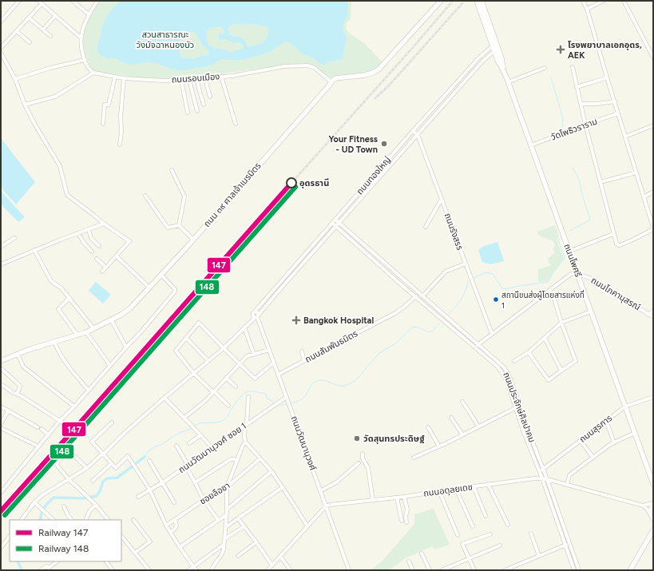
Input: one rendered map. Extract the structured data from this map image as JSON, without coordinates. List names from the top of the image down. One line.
{"streets":{"main road":["ถนน ๓๙ ศาลเจ้าเนรมิตร","ถนนโพศรี"],"street":["ถนนรอบเมือง","วัดโพธิวราราม","ถนนทองใหญ่","ถนนรังสรร","ถนนโภคานุสรณ์","ถนนสัมพันธมิตร","ถนนประจักษ์ศิลปาคม","ถนนสุรการ","ถนนวัฒนานุวงศ์","ถนนวัฒนานุวงศ์ ซอย 1","ถนนอดุลยเดช","ซอยลือชา"]},"crossings":[["ถนนรอบเมือง","ถนน ๓๙ ศาลเจ้าเนรมิตร"],["วัดโพธิวราราม","ถนนโพศรี"],["ถนนทองใหญ่","ถนนรังสรร"],["ถนนทองใหญ่","ถนนโพศรี"],["ถนนทองใหญ่","ถนนประจักษ์ศิลปาคม"],["ถนนทองใหญ่","ถนนวัฒนานุวงศ์"],["ถนนโพศรี","ถนนโภคานุสรณ์"],["ถนนโพศรี","ถนนสุรการ"],["ถนนสัมพันธมิตร","ถนนประจักษ์ศิลปาคม"],["ถนนสัมพันธมิตร","ถนนวัฒนานุวงศ์"],["ถนนประจักษ์ศิลปาคม","ถนนสุรการ"],["ถนนประจักษ์ศิลปาคม","ถนนอดุลยเดช"],["ถนนวัฒนานุวงศ์","ถนนวัฒนานุวงศ์ ซอย 1"],["ถนนวัฒนานุวงศ์","ถนนอดุลยเดช"]],"parks":["สวนสาธารณะ วังมัจฉาหนองบัว"],"places":{"health":["โรงพยาบาลเอกอุดร, AEK","Bangkok Hospital"],"other":["Your Fitness - UD Town","อุดรธานี","สถานีขนส่งผู้โดยสารแห่งที่ 1","วัดสุนทรประดิษฐ์"]},"lines":["rail line 147","rail line 148"],"legend":["Railway 147","Railway 148"]}
